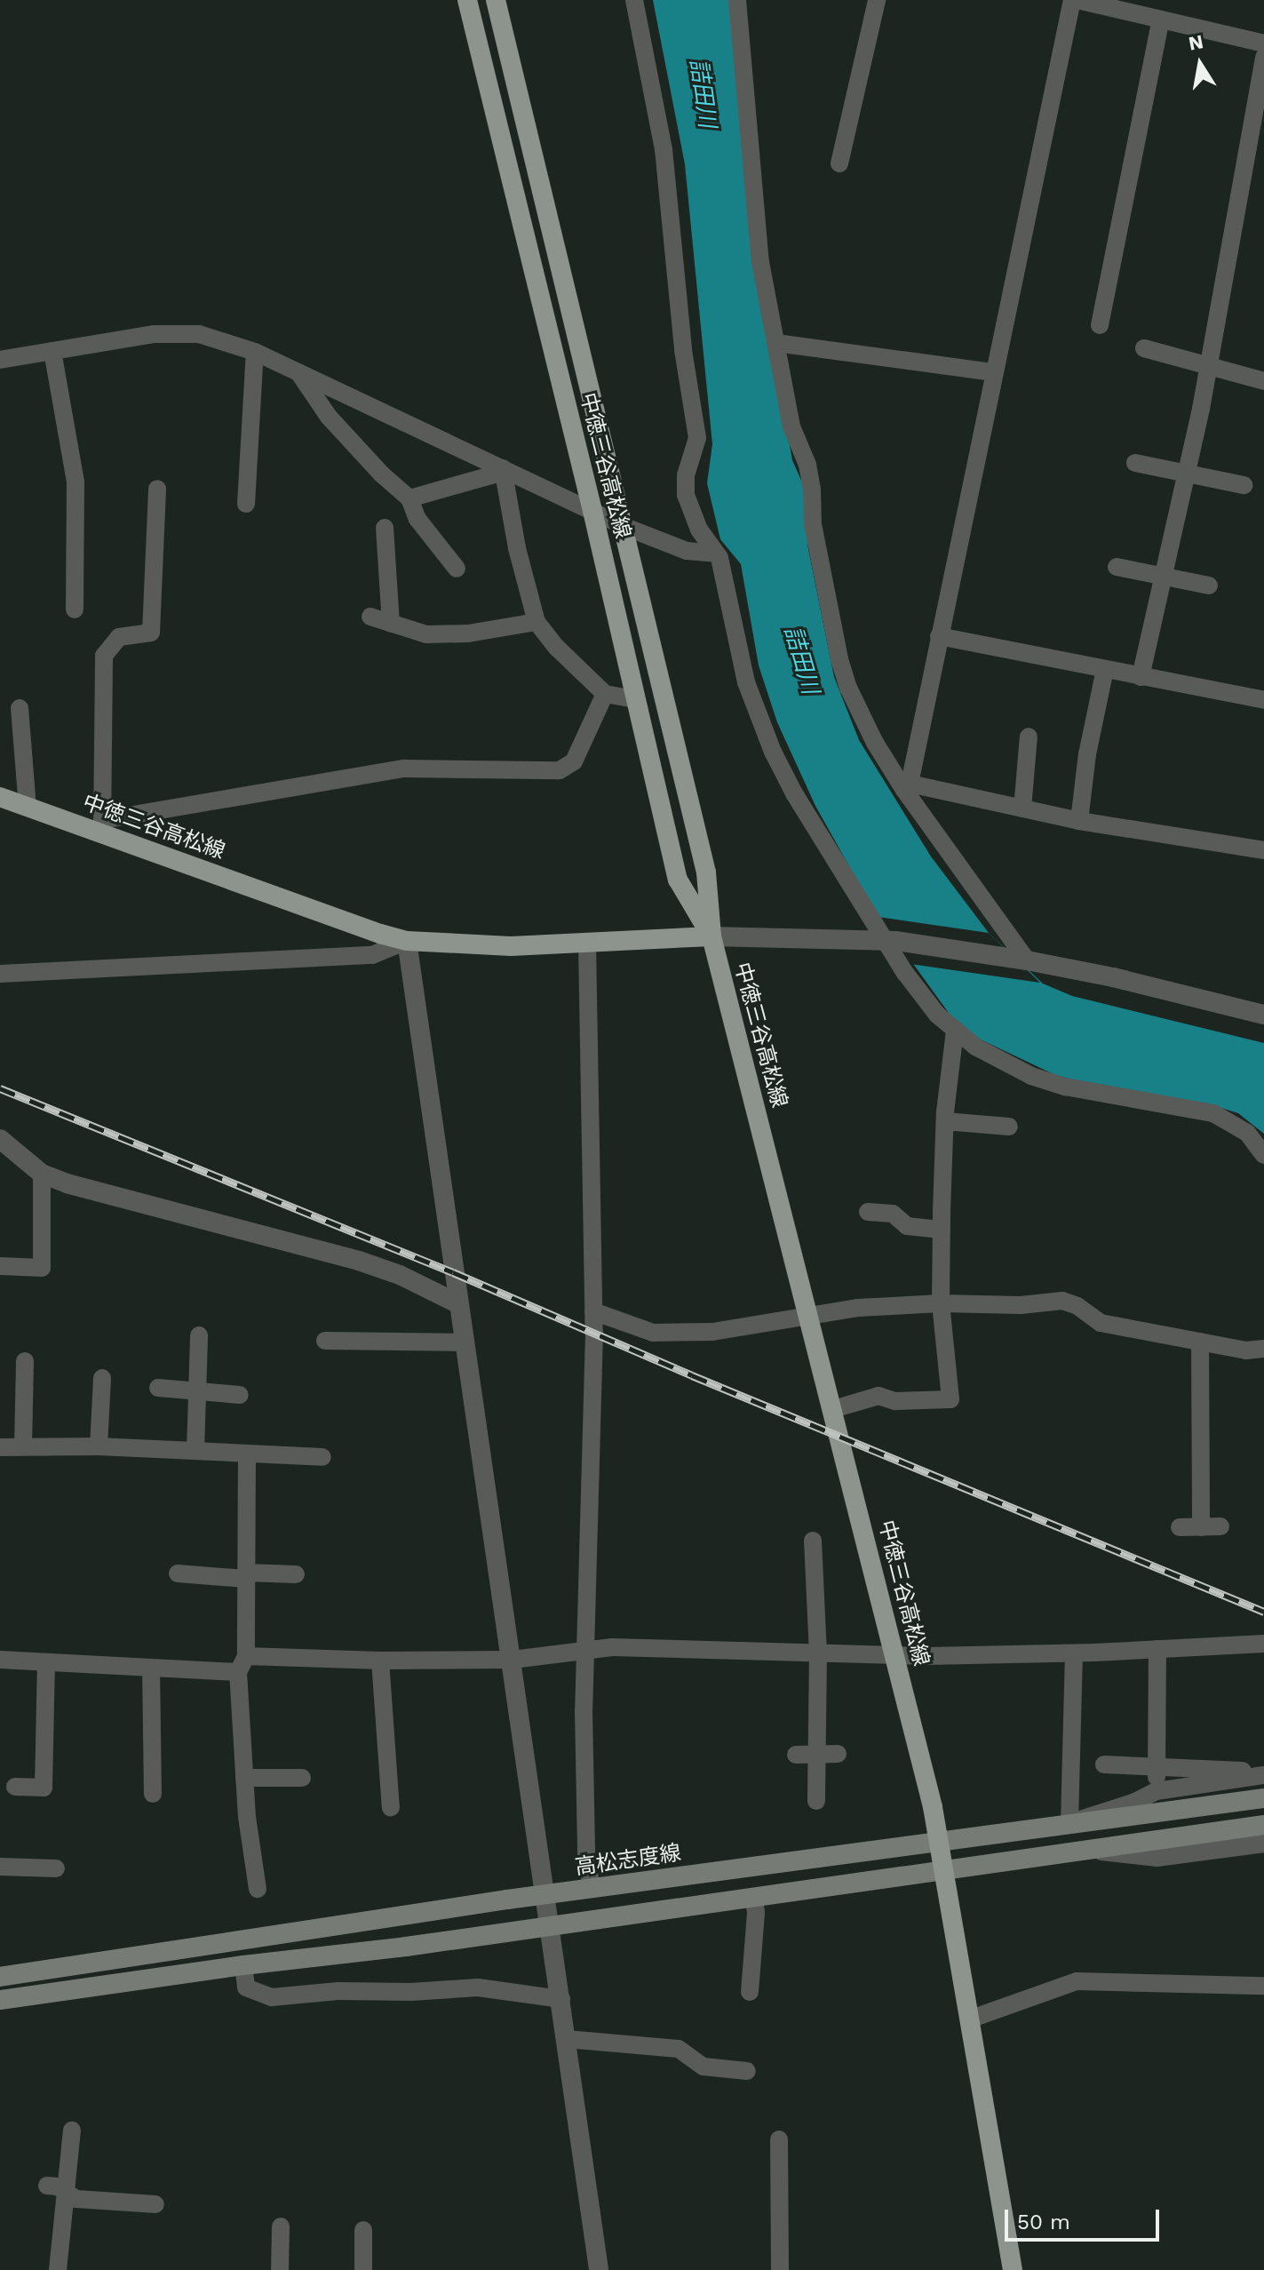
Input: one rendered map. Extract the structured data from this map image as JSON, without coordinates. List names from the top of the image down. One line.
{"streets":{"main road":["中徳三谷高松線","高松志度線"]},"crossings":[["中徳三谷高松線","高松志度線"]],"water":["詰田川"],"scale_bar":"50 m","north":"top"}
